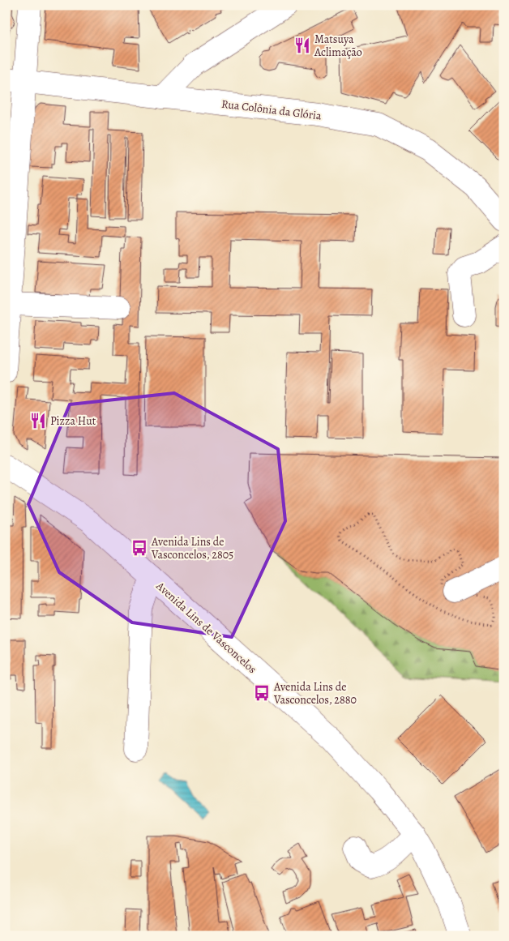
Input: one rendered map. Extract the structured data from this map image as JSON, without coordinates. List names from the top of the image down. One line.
{"streets":{"street":["Rua Colônia da Glória","Avenida Lins de Vasconcelos"]},"places":{"restaurant":["Matsuya Aclimação","Pizza Hut"],"bus stop":["Avenida Lins de Vasconcelos, 2805","Avenida Lins de Vasconcelos, 2880"]}}
